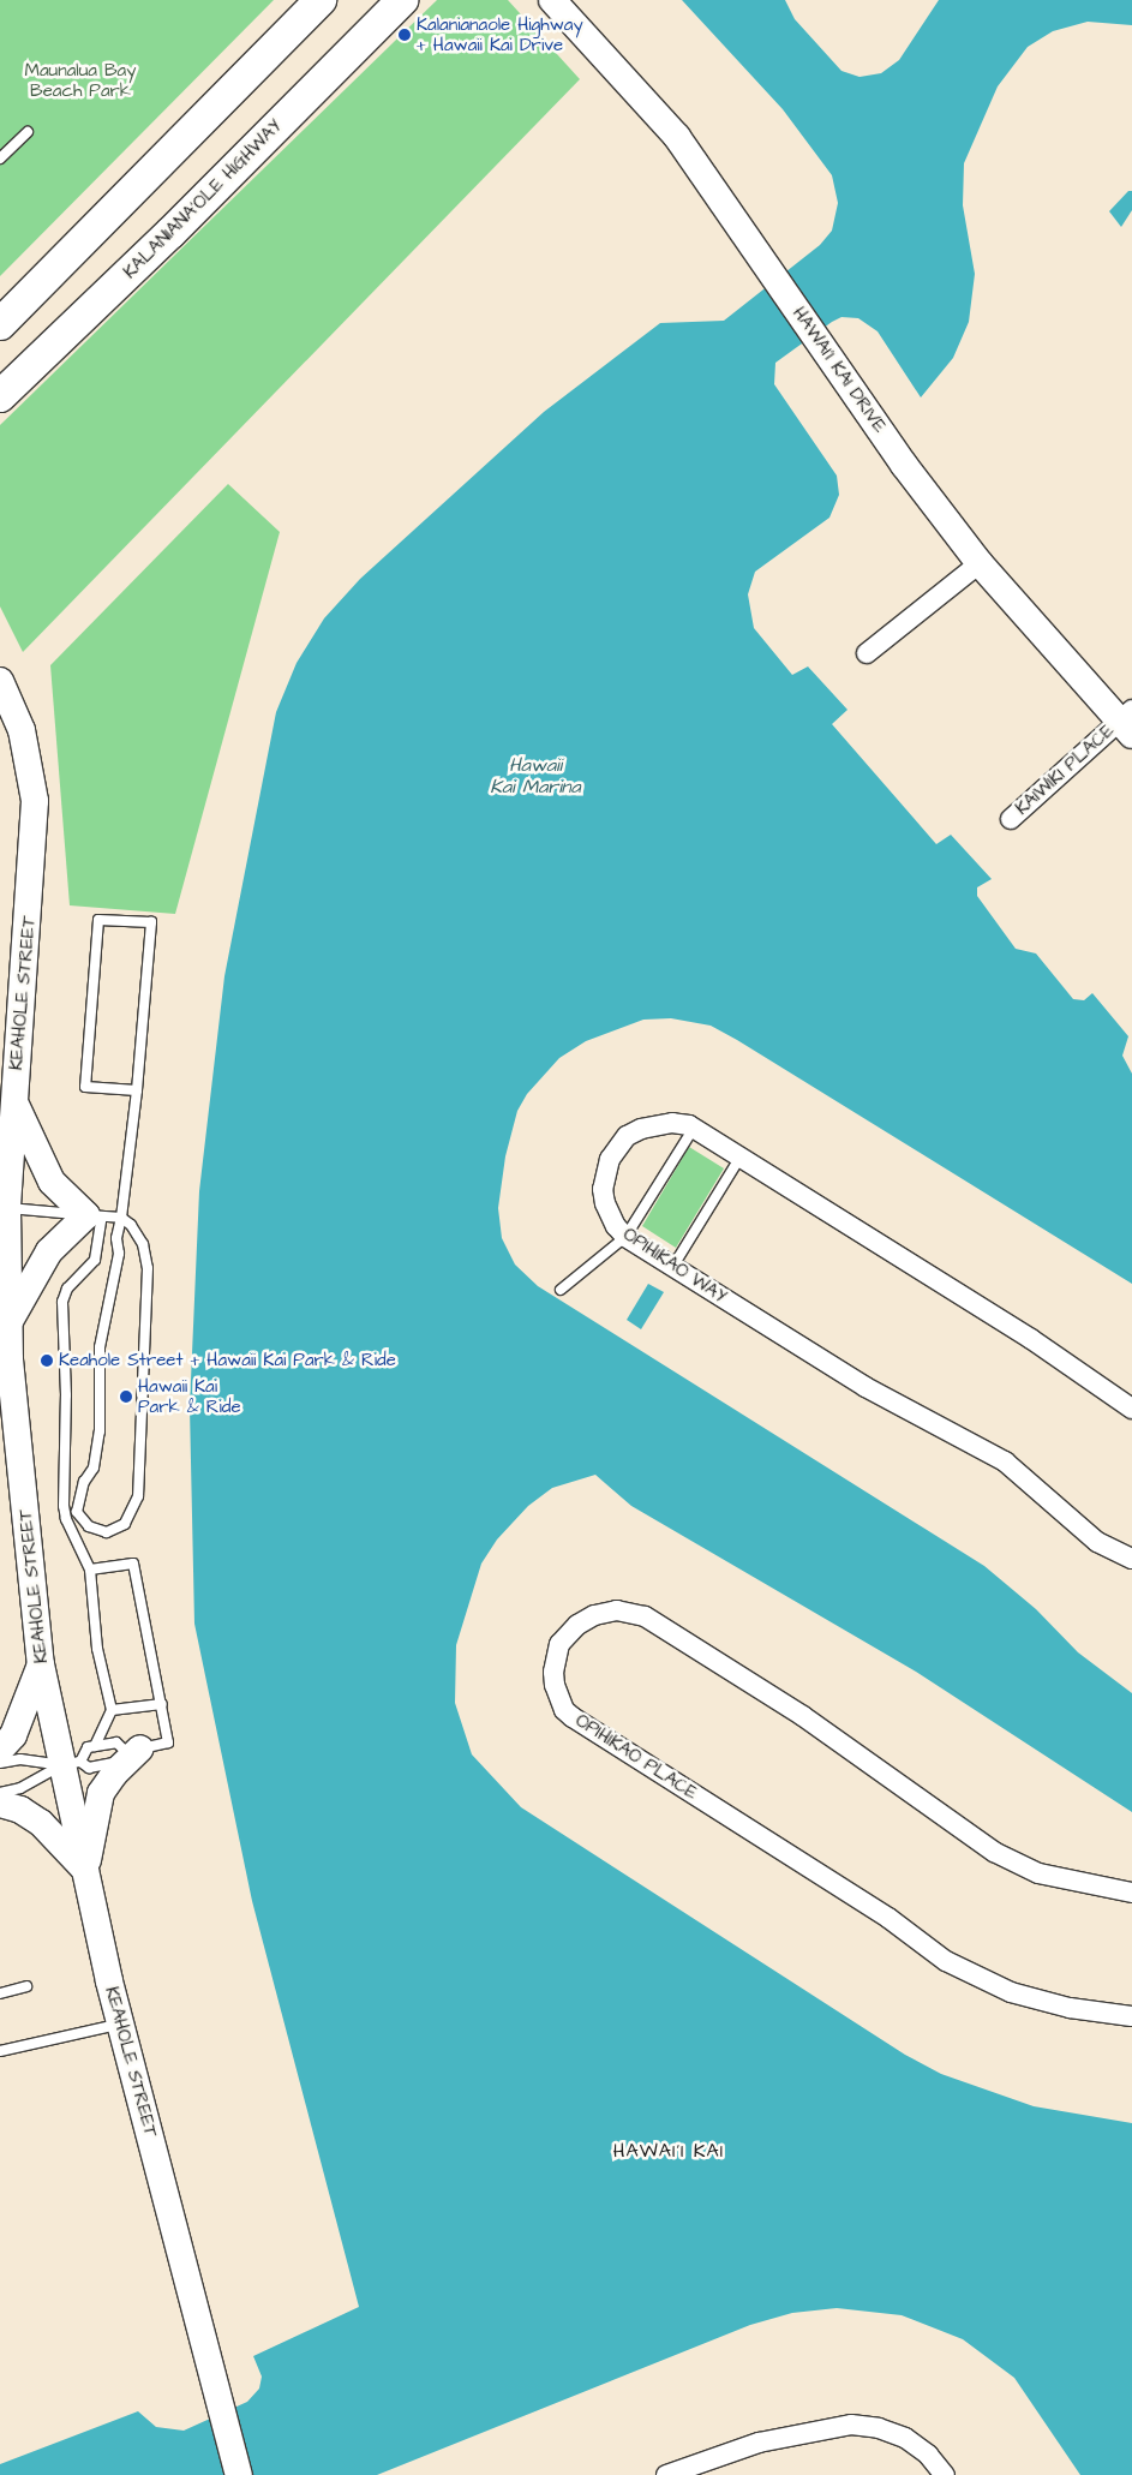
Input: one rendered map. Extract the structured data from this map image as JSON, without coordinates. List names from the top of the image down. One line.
{"streets":{"highway":["KALANIANA’OLE HIGHWAY"],"main road":["HAWAI’I KAI DRIVE","KEAHOLE STREET"],"street":["KAIWIKI PLACE","OPIHIKAO WAY","OPIHIKAO PLACE"]},"crossings":[["HAWAI’I KAI DRIVE","KAIWIKI PLACE"]],"districts":["HAWAI’I KAI"],"water":["Hawaii Kai Marina"],"parks":["Maunalua Bay Beach Park"],"places":["Kalanianaole Highway + Hawaii Kai Drive","Keahole Street + Hawaii Kai Park & Ride","Hawaii Kai Park & Ride"]}
